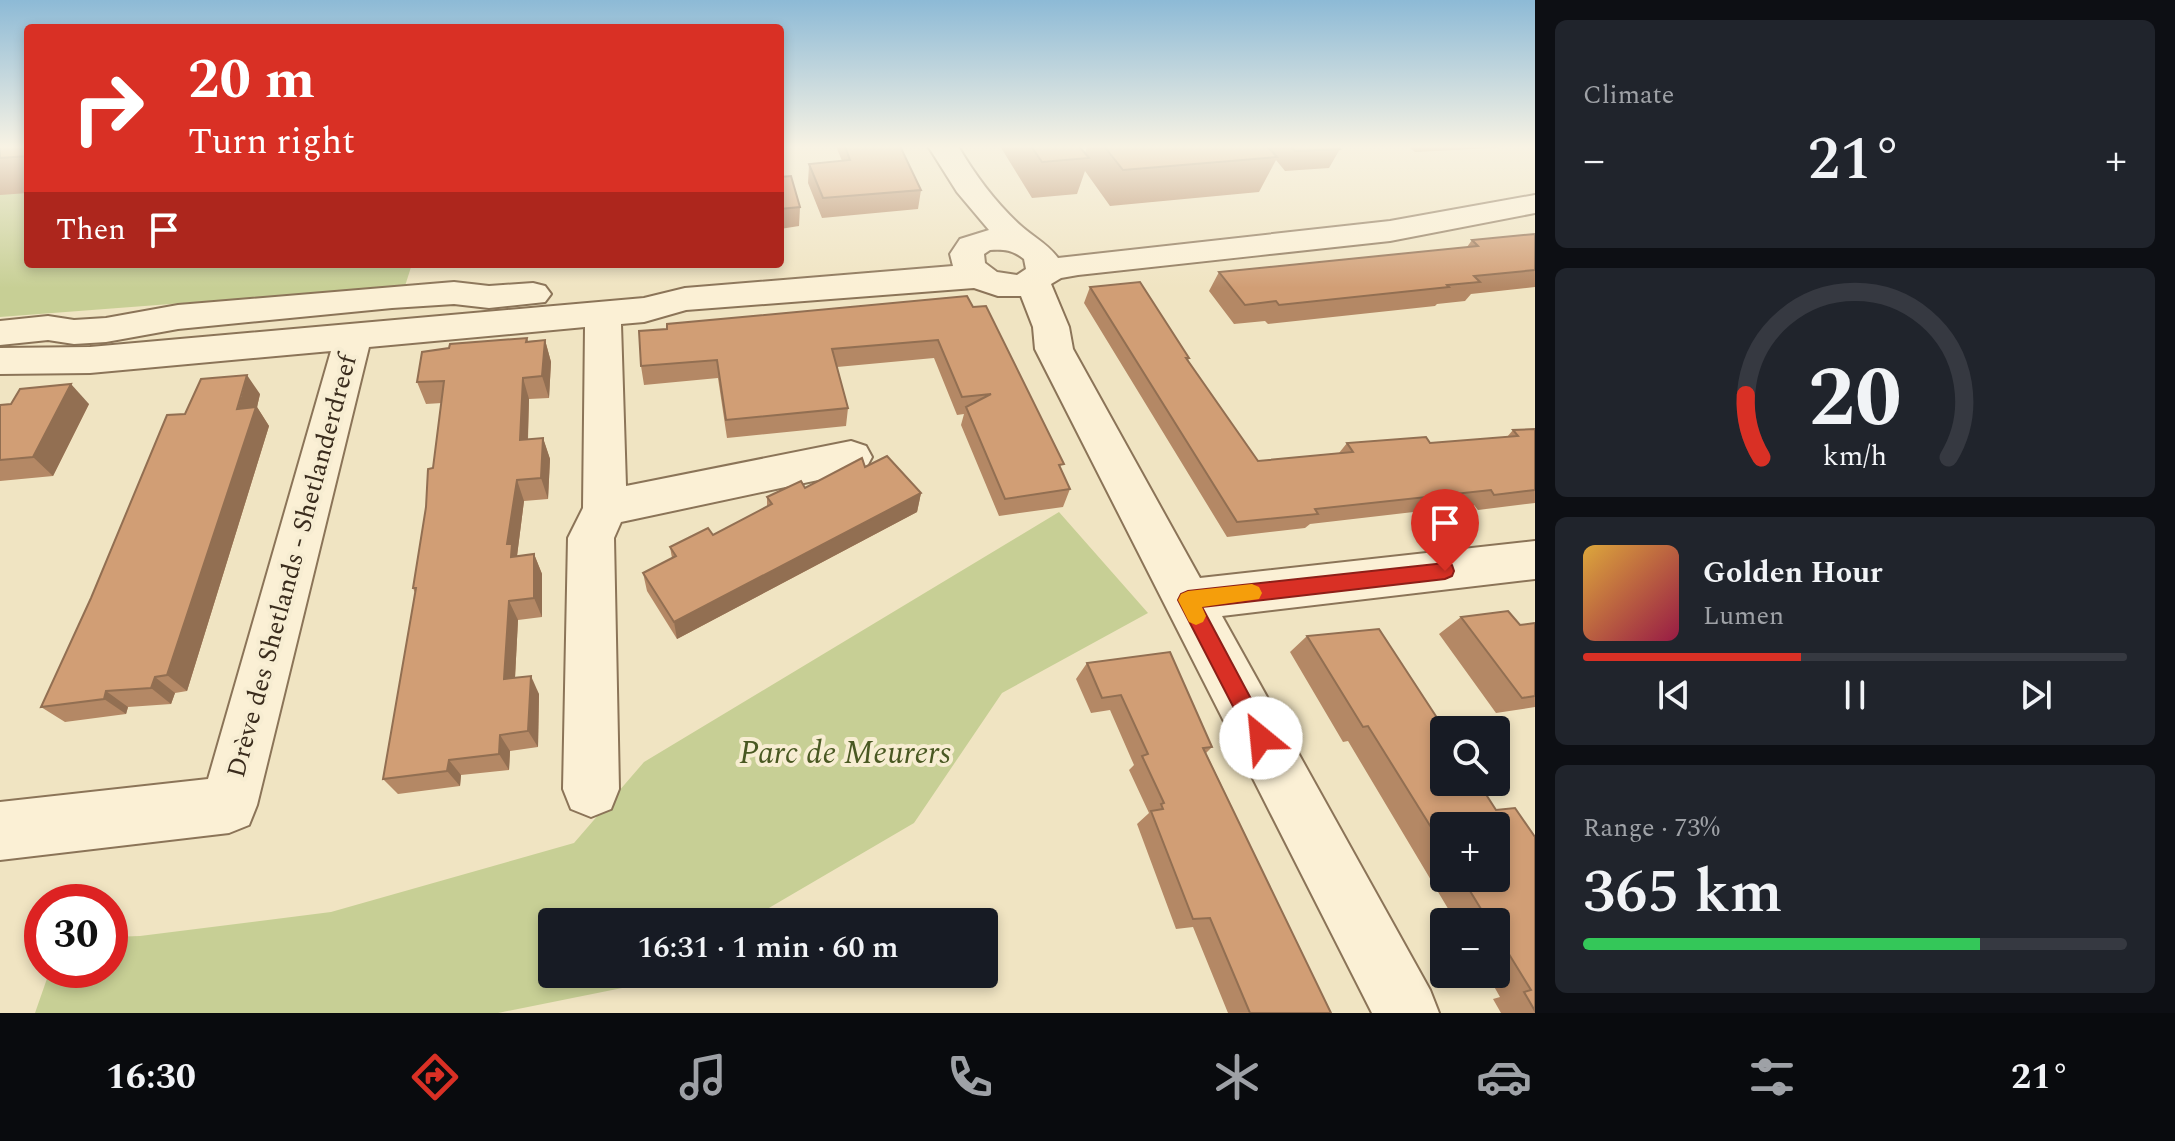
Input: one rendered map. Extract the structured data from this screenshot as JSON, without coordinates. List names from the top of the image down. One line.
{"streets":{"street":["Drève des Shetlands - Shetlanderdreef"]},"parks":["Parc de Meurers"],"page":{"tile":["Climate",["Range · 73%","365 km"]],"turn":["20 m","Turn right"],"heat":["−","21°","+"],"then":"Then","song":["Golden Hour","Lumen"],"map_buttons":["+","−"],"limit":"30","trip":"16:31 · 1 min · 60 m","tabs":["16:30","21°"],"gauge":["20","km/h"]}}
